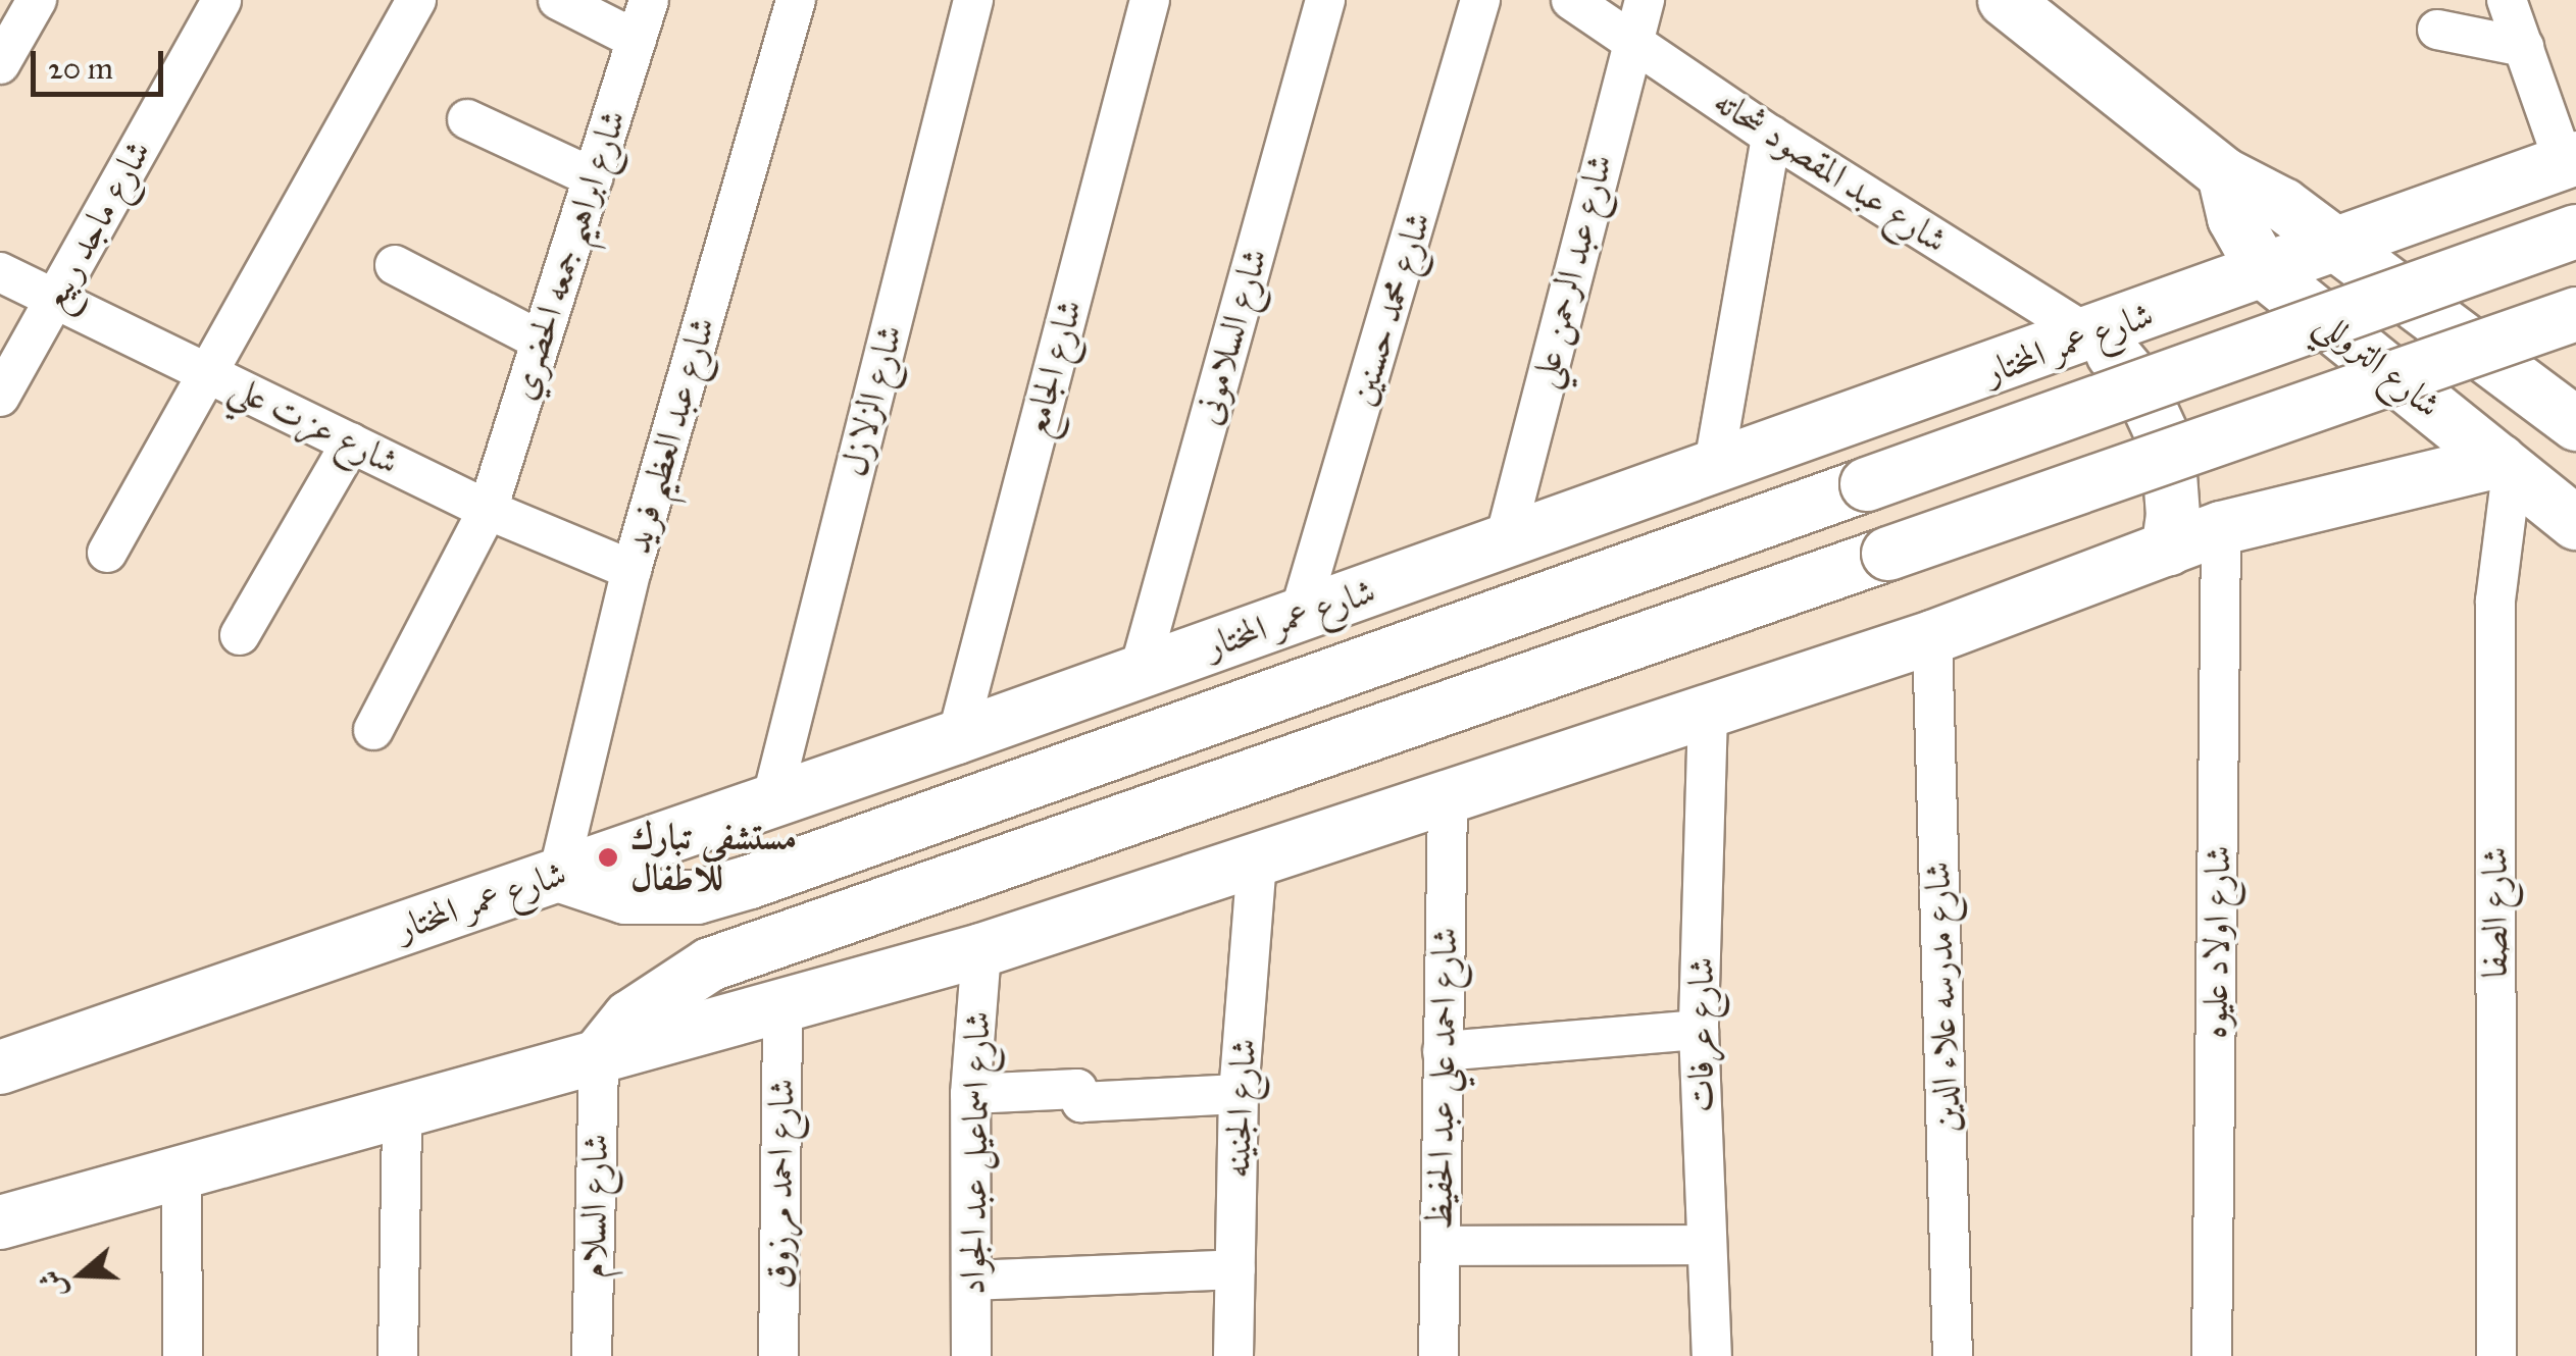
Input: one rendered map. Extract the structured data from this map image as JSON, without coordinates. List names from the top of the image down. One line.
{"streets":{"main road":["شارع عمر المختار","شارع التروللي"],"street":["شارع عبد المقصود شحاته","شارع ماجد ربيع","شارع ابراهيم جمعه الحضري","شارع عبد الرحمن علي","شارع محمد حسنين","شارع السلامونى","شارع الجامع","شارع الزلازل","شارع عزت علي","شارع عبد العظيم فريد","شارع الصفا","شارع اولاد عليوه","شارع مدرسه علاء الدين","شارع عرفات","شارع احمد علي عبد الحفيظ","شارع الجنينه","شارع اسماعيل عبد الجواد","شارع احمد مرزوق","شارع السلام"]},"crossings":[["شارع عبد المقصود شحاته","شارع عبد الرحمن علي"],["شارع عبد المقصود شحاته","شارع عمر المختار"],["شارع ماجد ربيع","شارع عزت علي"],["شارع ابراهيم جمعه الحضري","شارع عزت علي"],["شارع عبد الرحمن علي","شارع عمر المختار"],["شارع محمد حسنين","شارع عمر المختار"],["شارع السلامونى","شارع عمر المختار"],["شارع عمر المختار","شارع التروللي"],["شارع عمر المختار","شارع الجامع"],["شارع عمر المختار","شارع الزلازل"],["شارع عمر المختار","شارع عبد العظيم فريد"],["شارع التروللي","شارع الصفا"],["شارع عزت علي","شارع عبد العظيم فريد"]],"places":["مستشفى تبارك للاطفال"],"scale_bar":"20 m","north":"left"}
